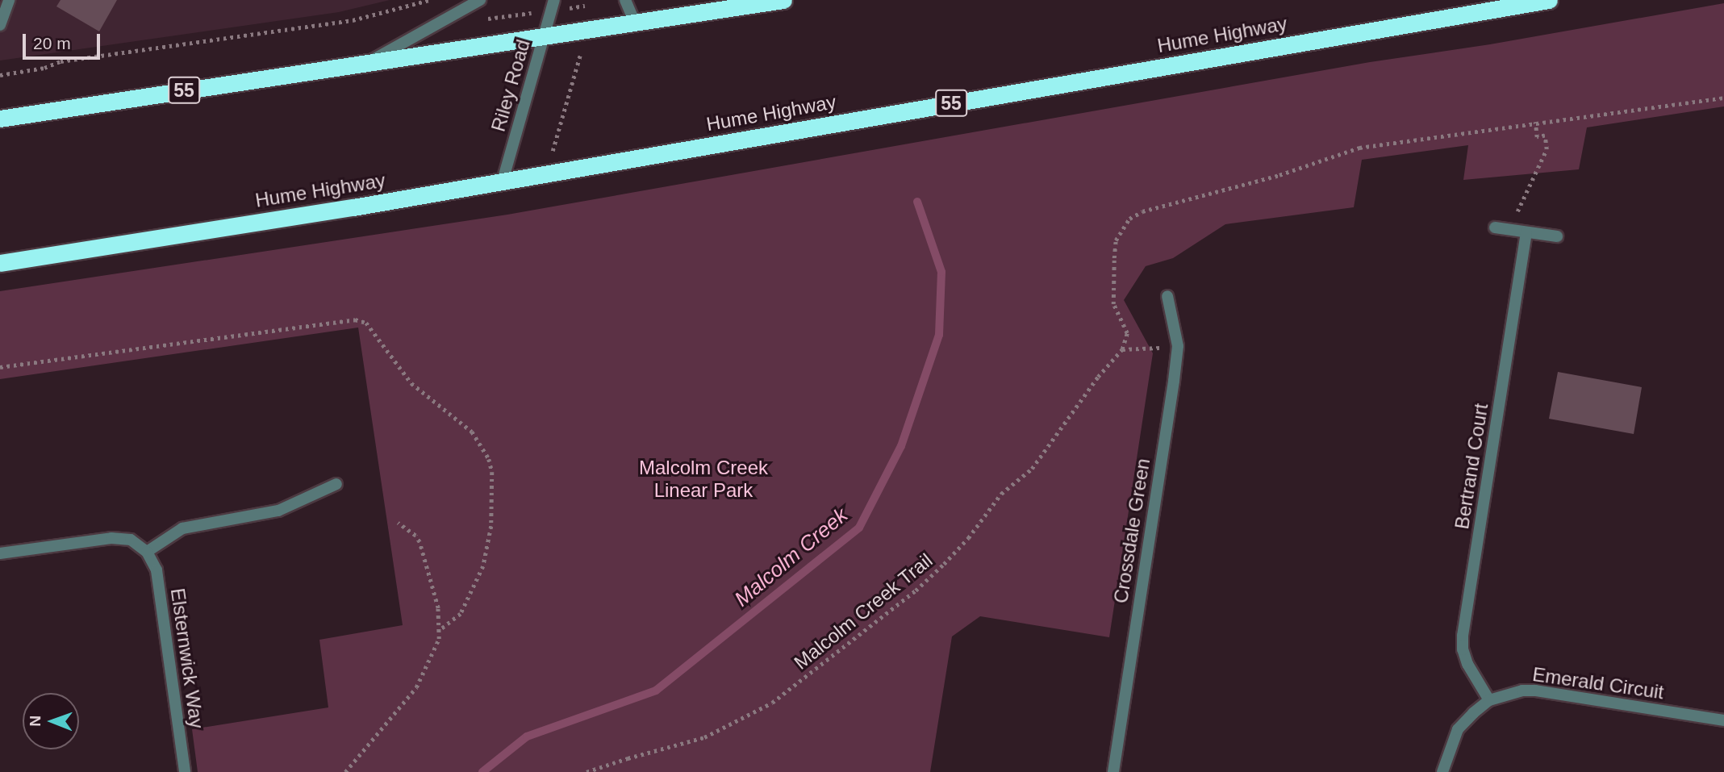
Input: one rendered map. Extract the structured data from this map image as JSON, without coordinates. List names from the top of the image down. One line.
{"streets":{"highway":["Hume Highway","55"],"street":["Riley Road","Bertrand Court","Crossdale Green","Elsternwick Way","Emerald Circuit"],"path":["Malcolm Creek Trail"]},"crossings":[["Hume Highway","Riley Road"],["Riley Road","55"],["Bertrand Court","Emerald Circuit"]],"water":["Malcolm Creek"],"parks":["Malcolm Creek Linear Park"],"scale_bar":"20 m","north":"left"}
